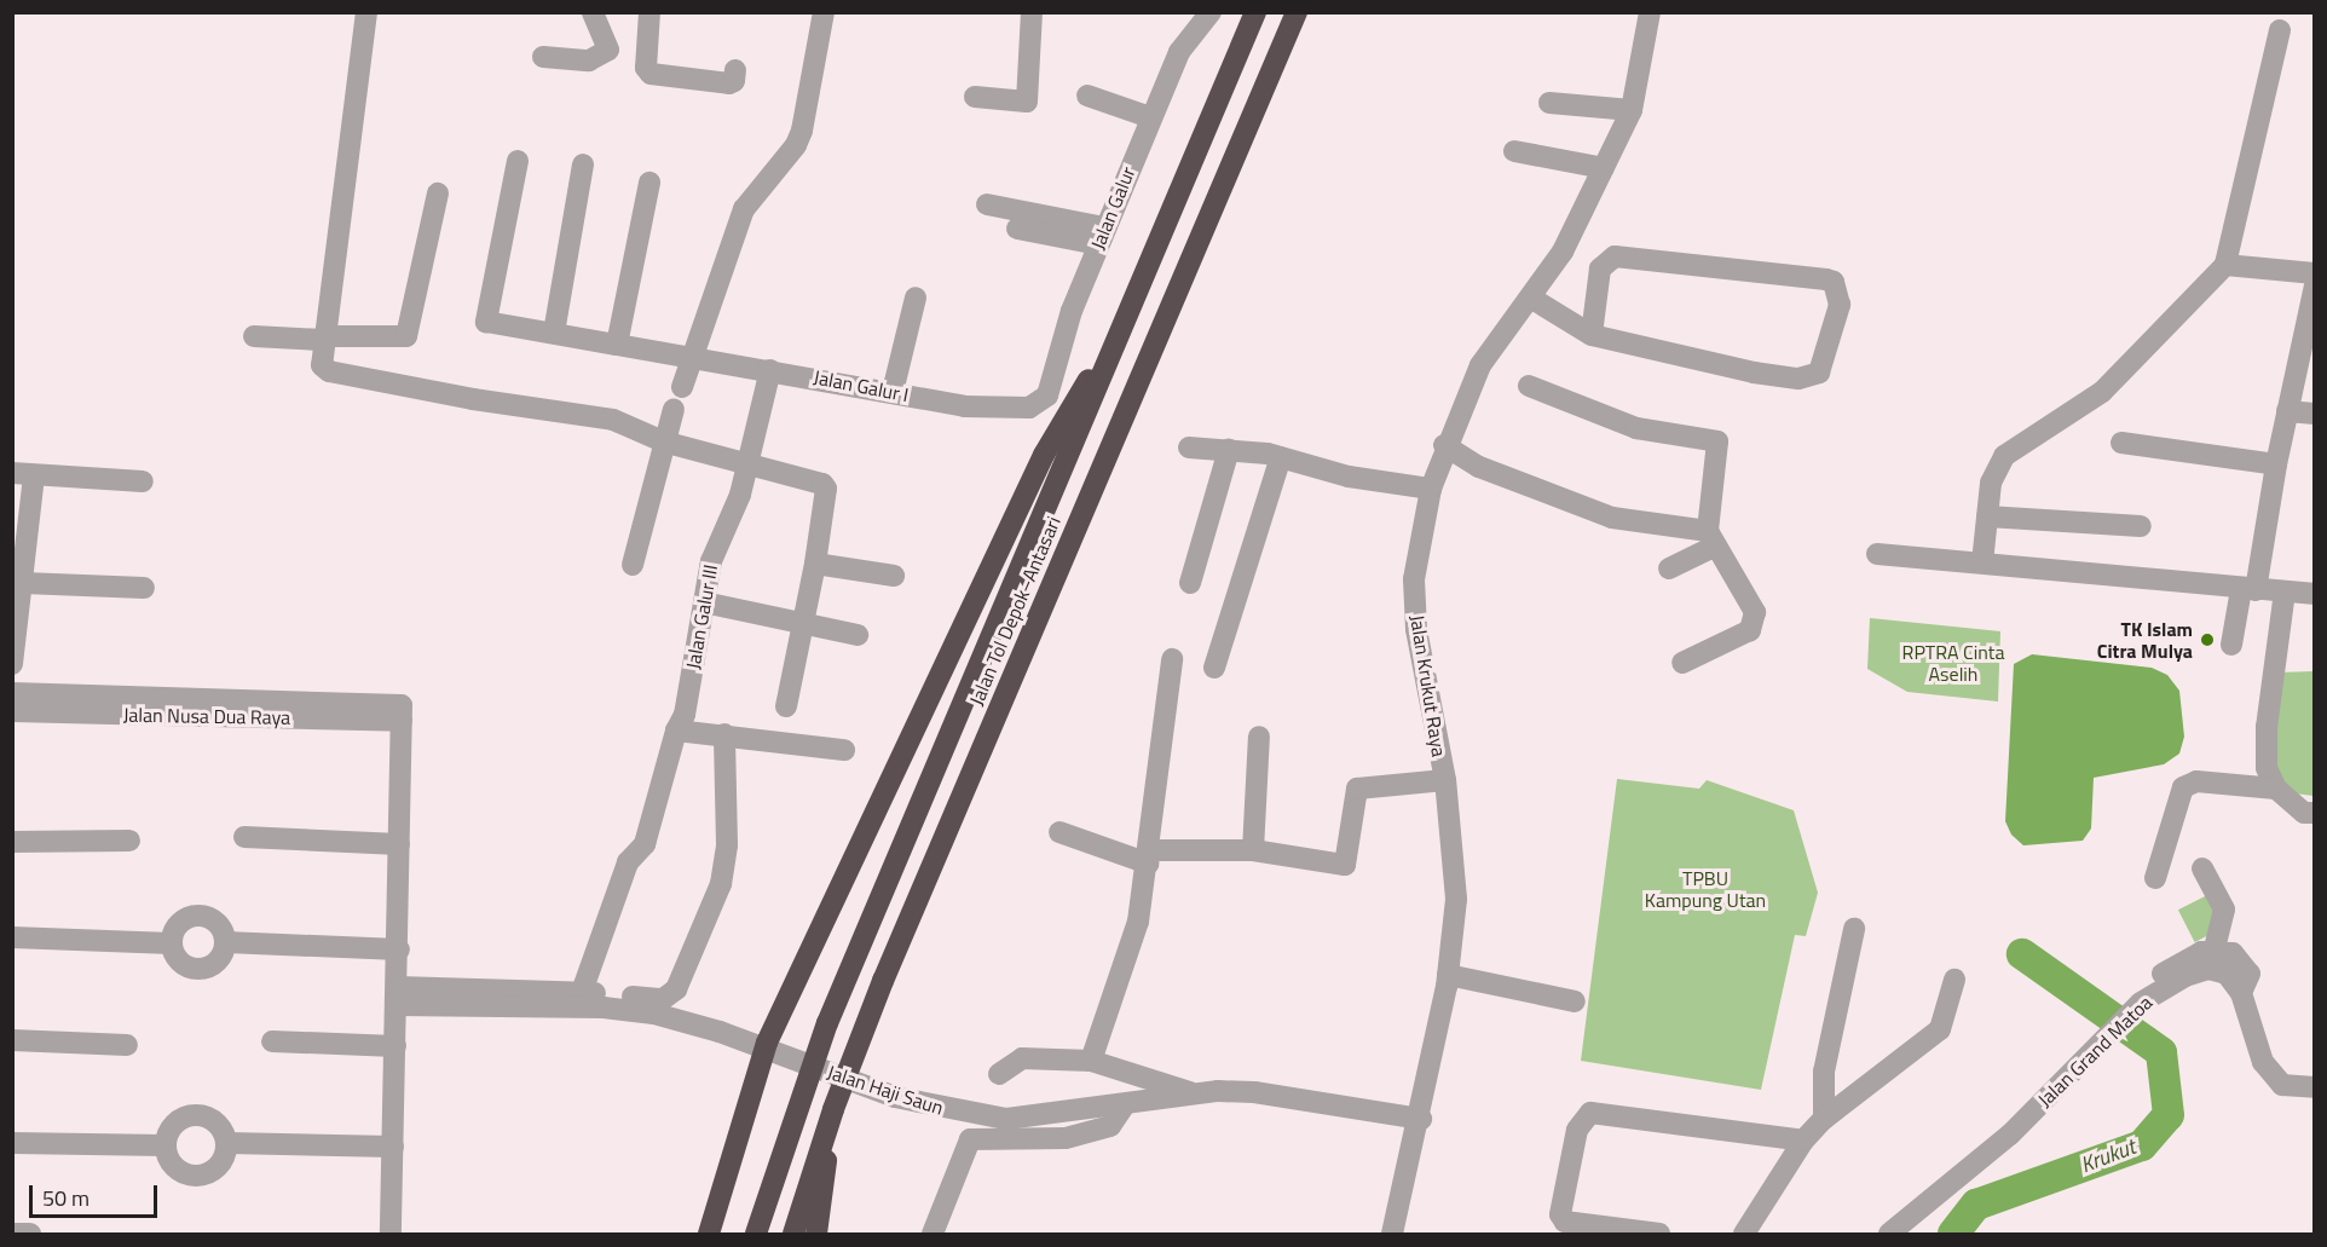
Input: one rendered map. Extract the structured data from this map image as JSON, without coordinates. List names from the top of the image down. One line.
{"streets":{"highway":["Jalan Tol Depok–Antasari"],"street":["Jalan Galur","Jalan Galur I","Jalan Galur III","Jalan Krukut Raya","Jalan Nusa Dua Raya","Jalan Grand Matoa","Jalan Haji Saun"]},"crossings":[["Jalan Galur","Jalan Galur I"],["Jalan Galur I","Jalan Galur III"],["Jalan Krukut Raya","Jalan Haji Saun"]],"water":["Krukut"],"parks":["RPTRA Cinta Aselih","TPBU Kampung Utan"],"places":["TK Islam Citra Mulya"],"scale_bar":"50 m"}
